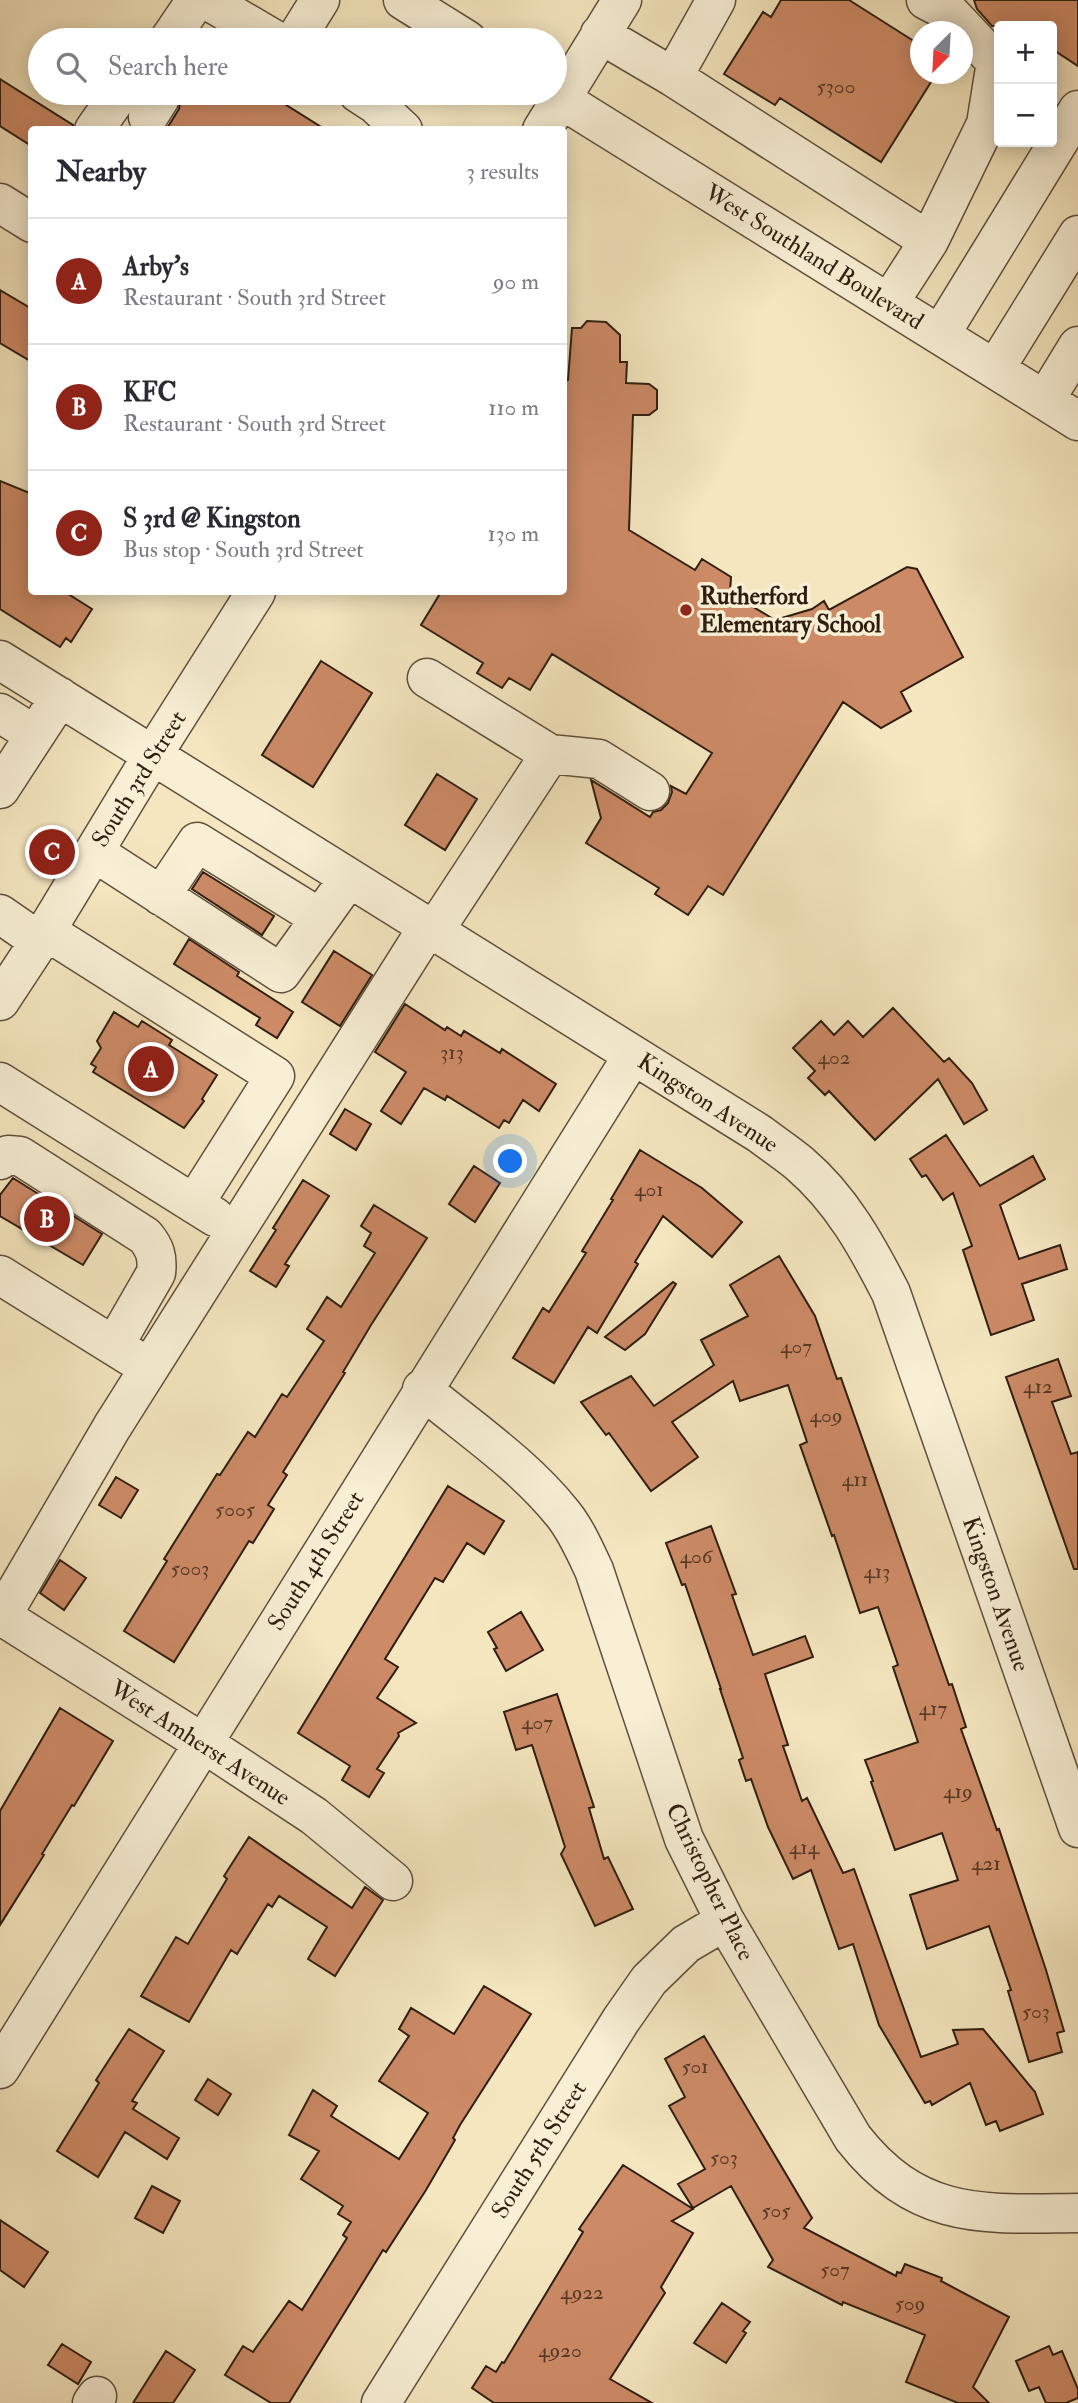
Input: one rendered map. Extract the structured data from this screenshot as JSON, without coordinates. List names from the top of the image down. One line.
{"streets":{"street":["West Southland Boulevard","South 3rd Street","Kingston Avenue","South 4th Street","West Amherst Avenue","Christopher Place","South 5th Street"]},"crossings":[["South 3rd Street","Kingston Avenue"],["Kingston Avenue","South 4th Street"],["South 4th Street","West Amherst Avenue"],["South 4th Street","Christopher Place"],["Christopher Place","South 5th Street"]],"places":["Rutherford Elementary School"],"house_numbers":["5300","313","402","401","407","412","409","411","5005","406","5003","413","417","407","419","414","421","503","501","503","505","507","4922","509","4920"],"north":"bottom left","page":{"map_buttons":["+","−"],"search":"Search here","heading":["Nearby","3 results"],"list":[{"mark":"A","name":"Arby's","note":"Restaurant · South 3rd Street","value":"90 m"},{"mark":"B","name":"KFC","note":"Restaurant · South 3rd Street","value":"110 m"},{"mark":"C","name":"S 3rd @ Kingston","note":"Bus stop · South 3rd Street","value":"130 m"}],"pins":["C","A","B"]}}
